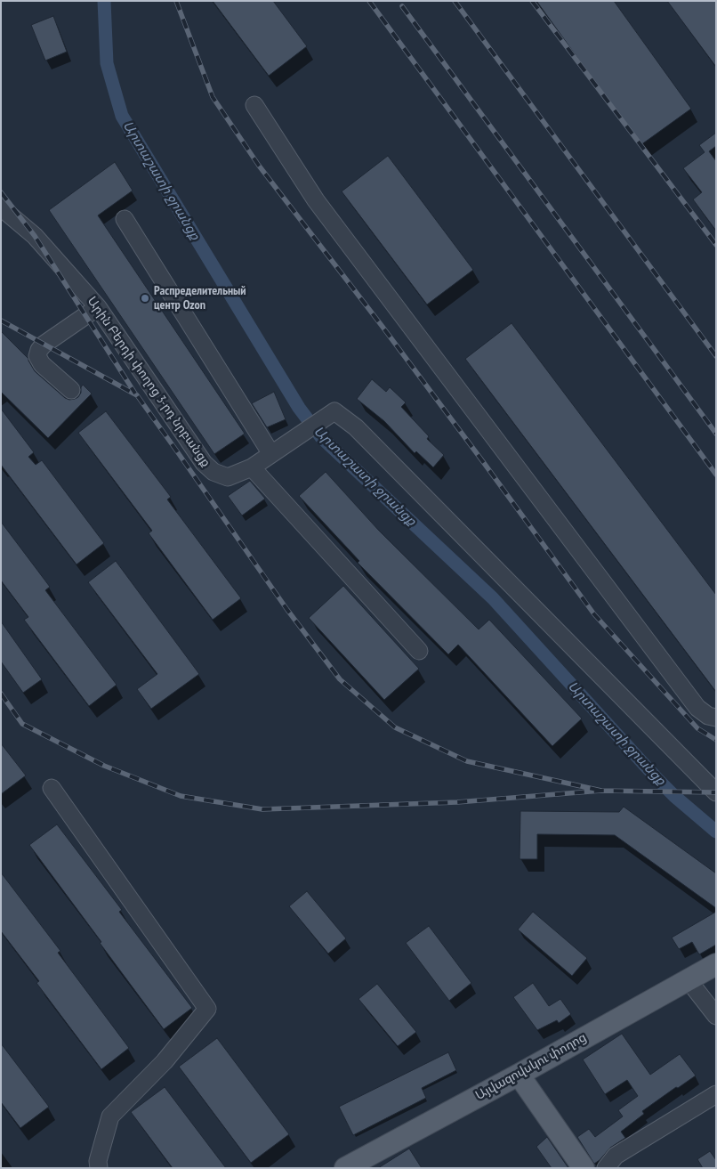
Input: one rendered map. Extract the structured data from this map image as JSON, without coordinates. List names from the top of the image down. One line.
{"streets":{"main road":["Այվազովսկու փողոց"],"street":["Արին Բերդի փողոց 3-րդ նրբանցք"]},"water":["Արտաշատի ջրանցք"],"places":["Распределительный центр Ozon"]}
